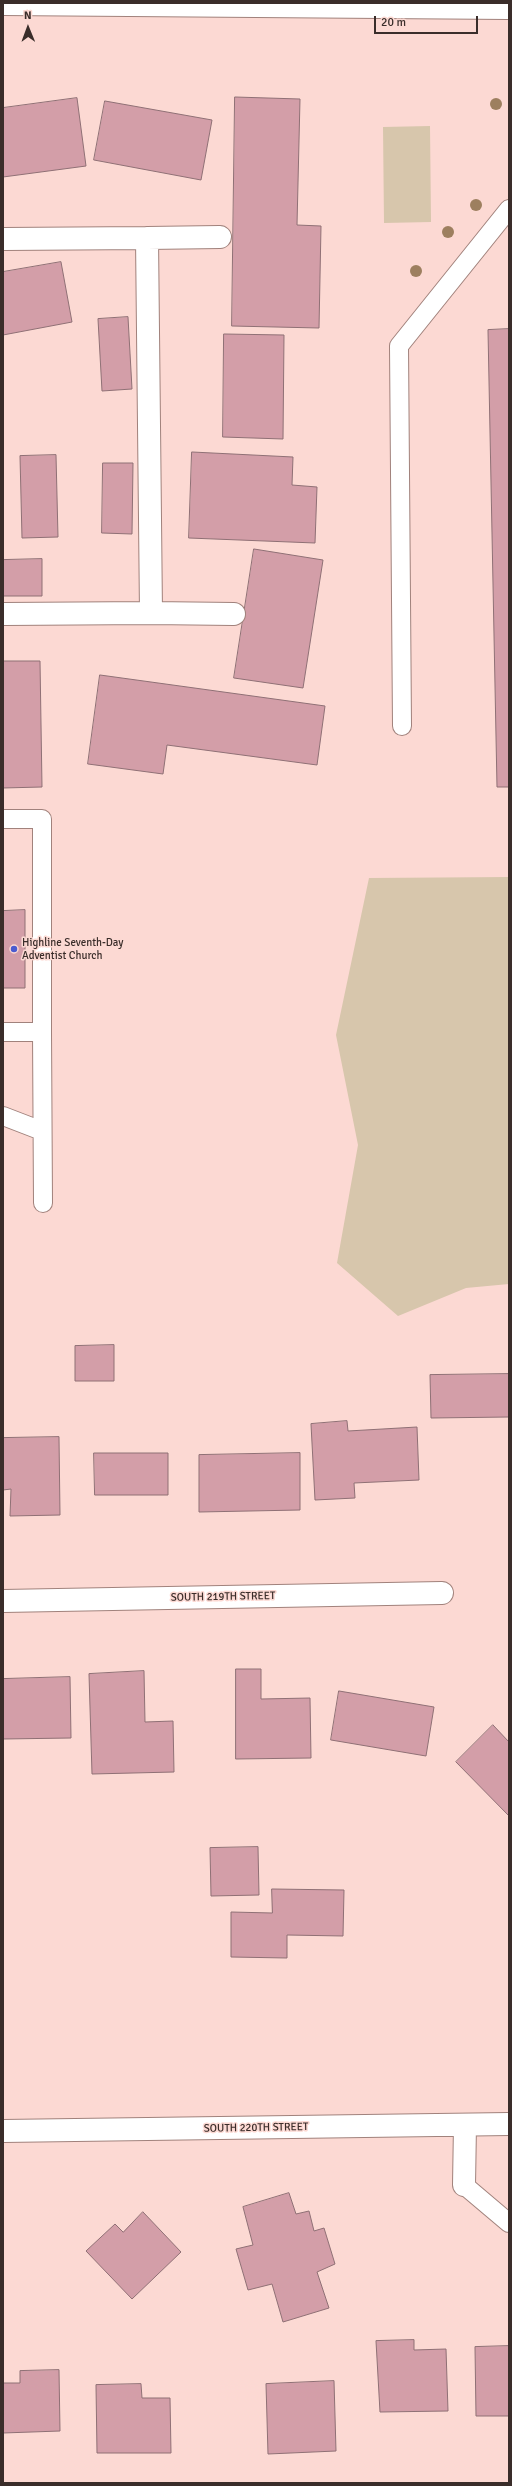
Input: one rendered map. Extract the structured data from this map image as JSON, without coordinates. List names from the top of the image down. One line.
{"streets":{"street":["SOUTH 219TH STREET","SOUTH 220TH STREET"]},"places":["Highline Seventh-Day Adventist Church"],"scale_bar":"20 m","north":"top"}
